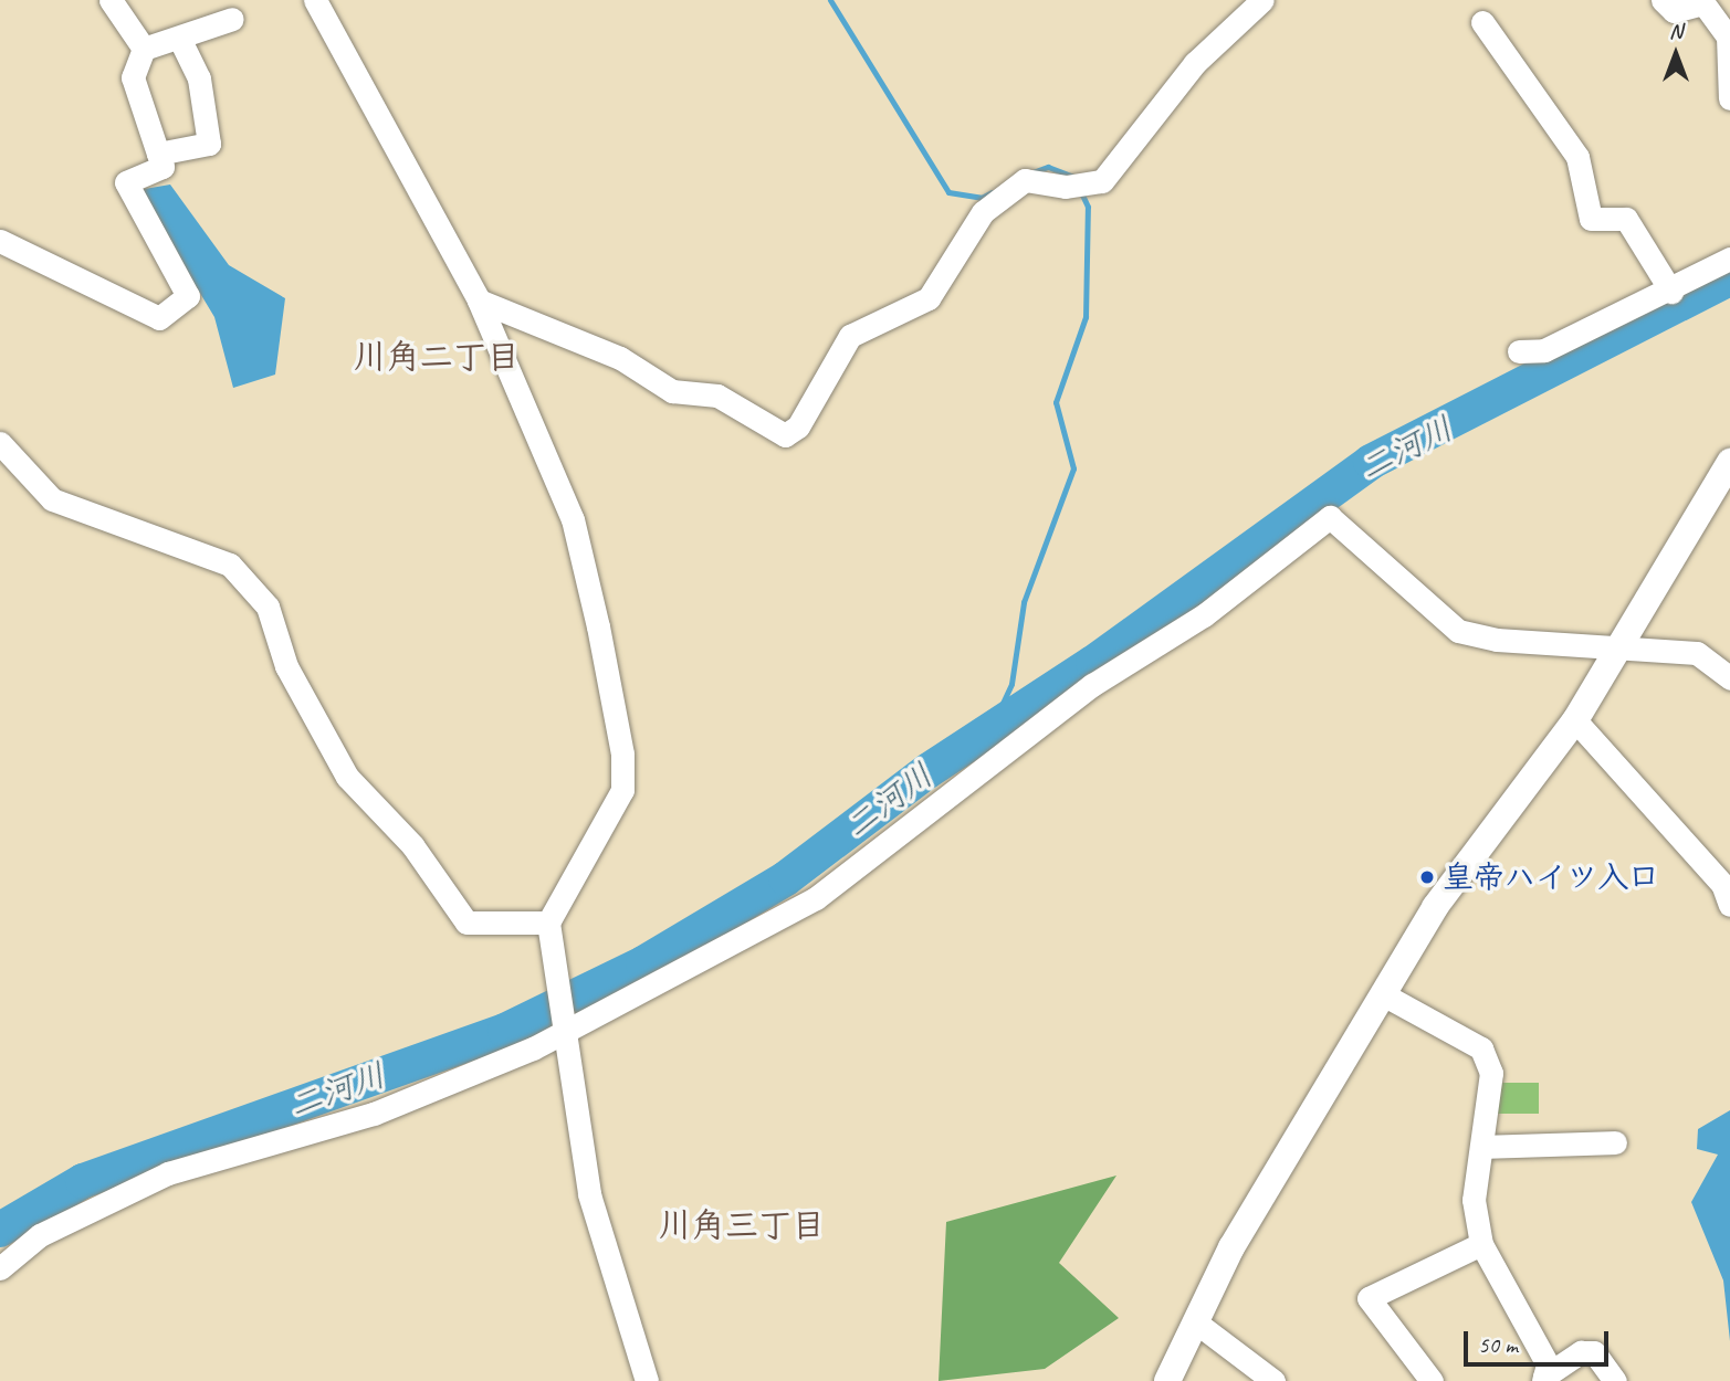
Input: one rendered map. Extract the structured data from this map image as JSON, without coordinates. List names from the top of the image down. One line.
{"districts":["川角二丁目","川角三丁目"],"water":["二河川"],"places":["皇帝ハイツ入口"],"scale_bar":"50 m","north":"top"}
